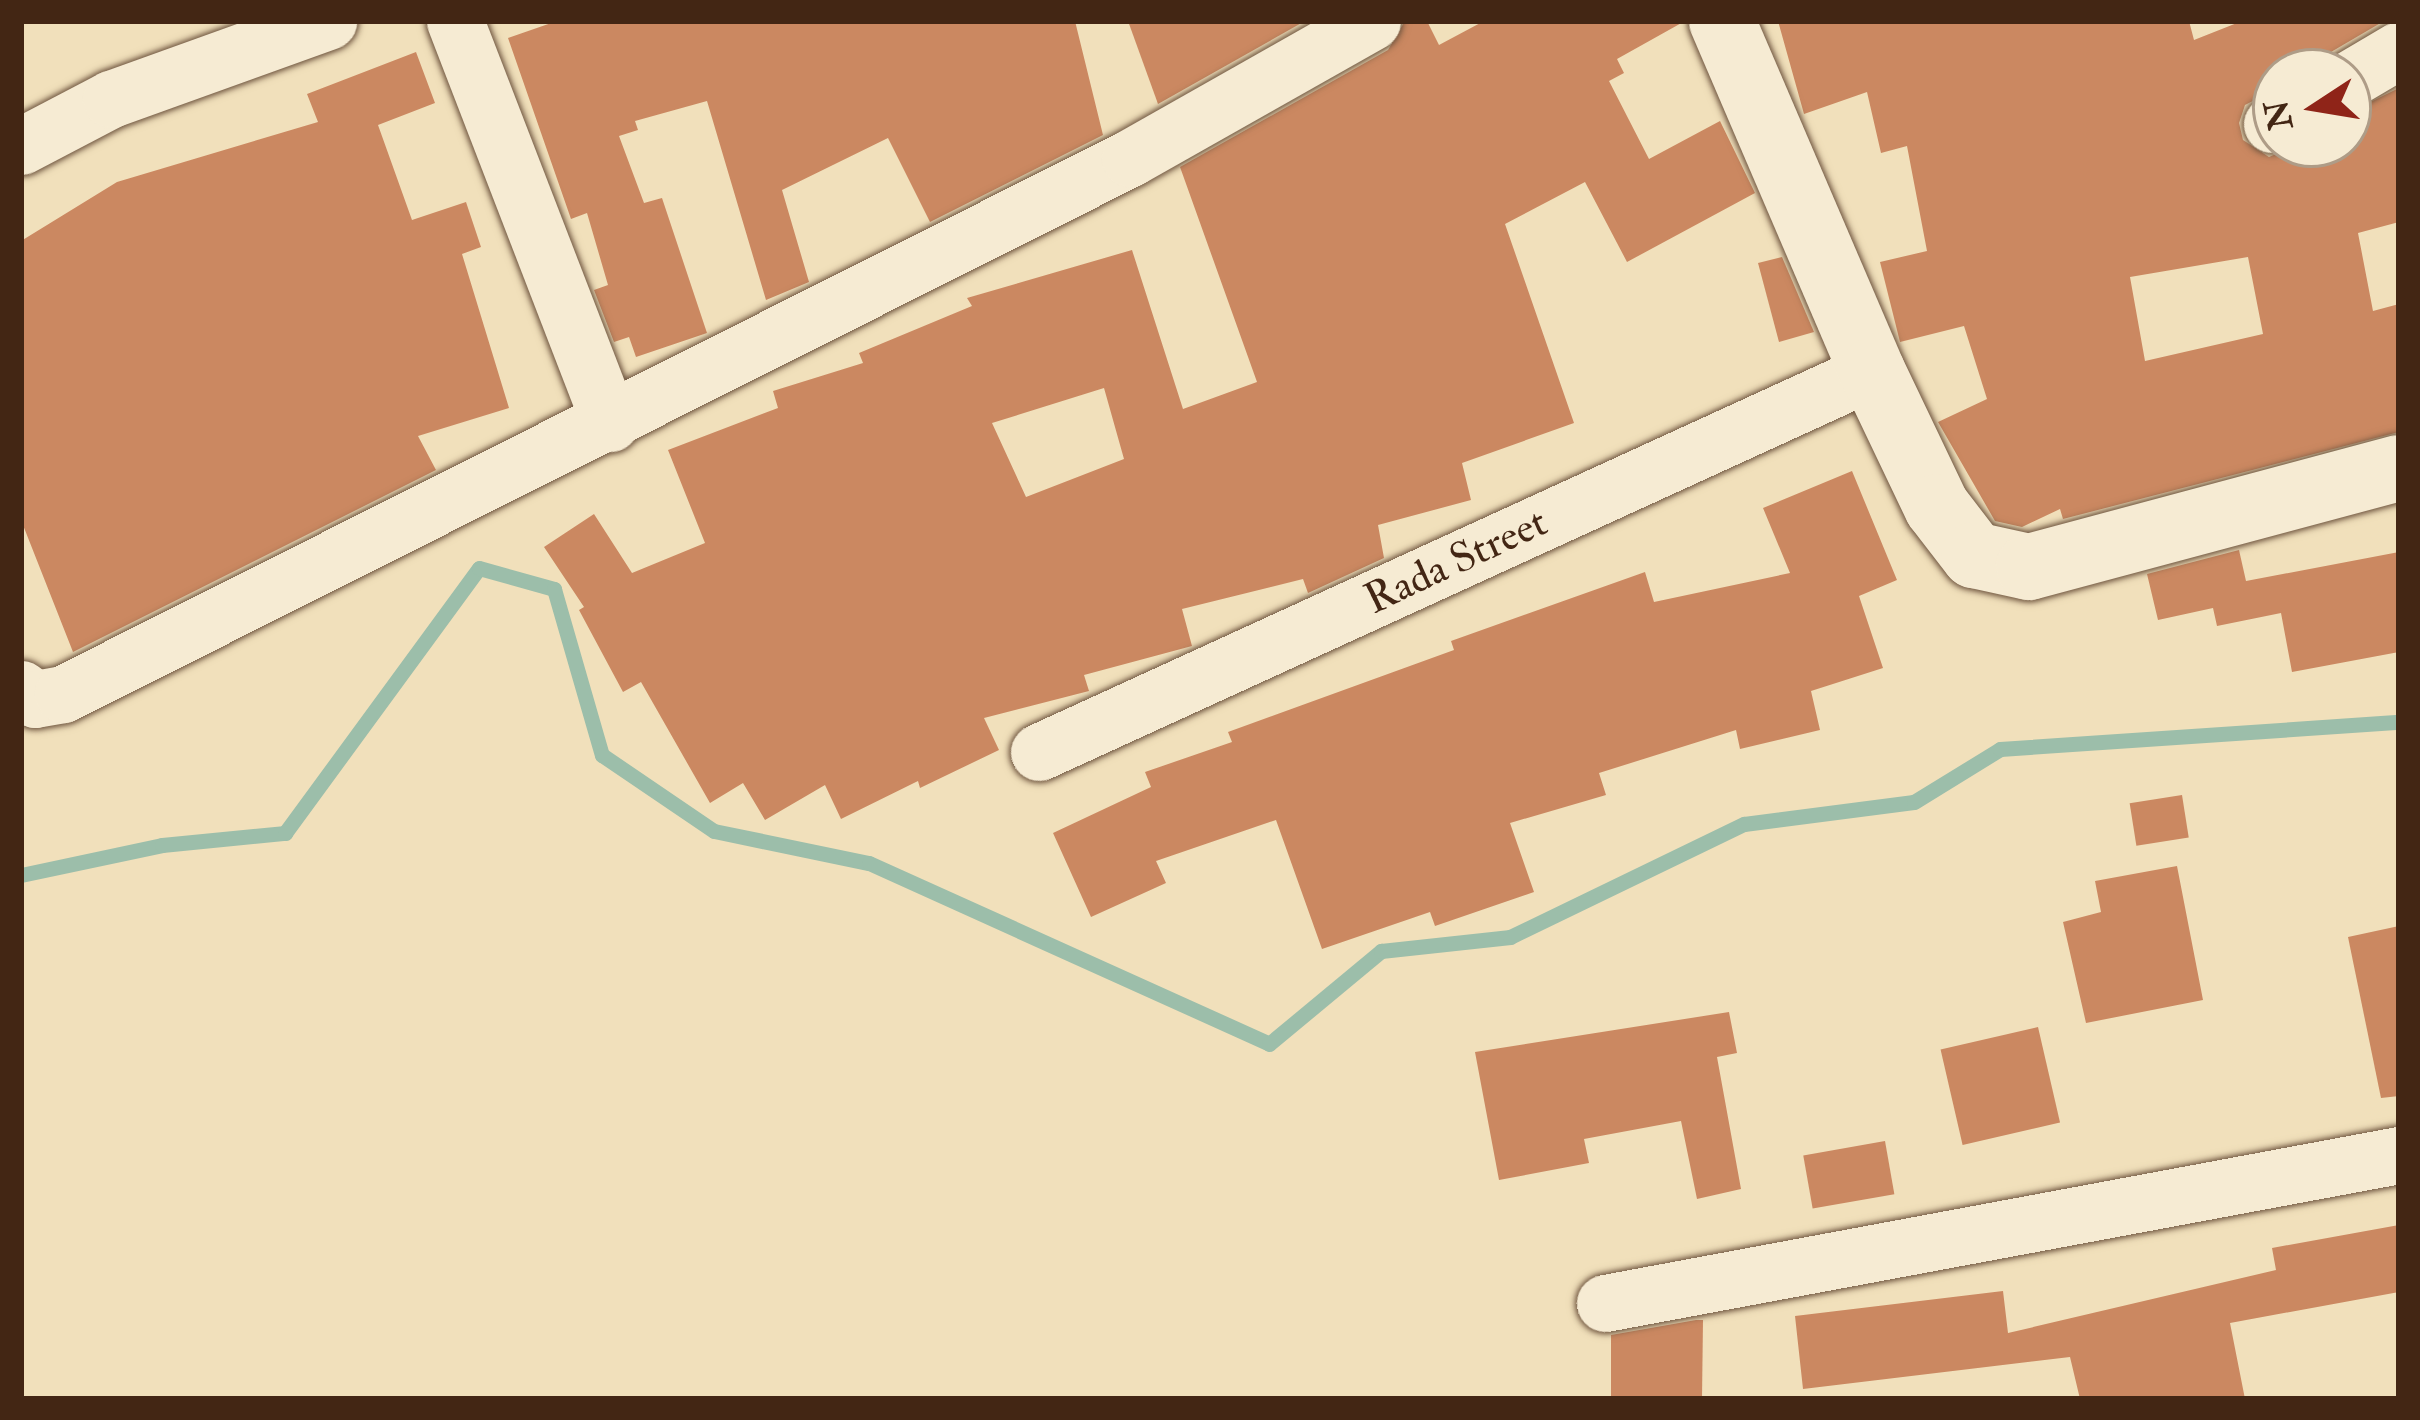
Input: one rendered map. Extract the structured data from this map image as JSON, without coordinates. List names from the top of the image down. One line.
{"streets":{"street":["Rada Street"]},"north":"left"}
